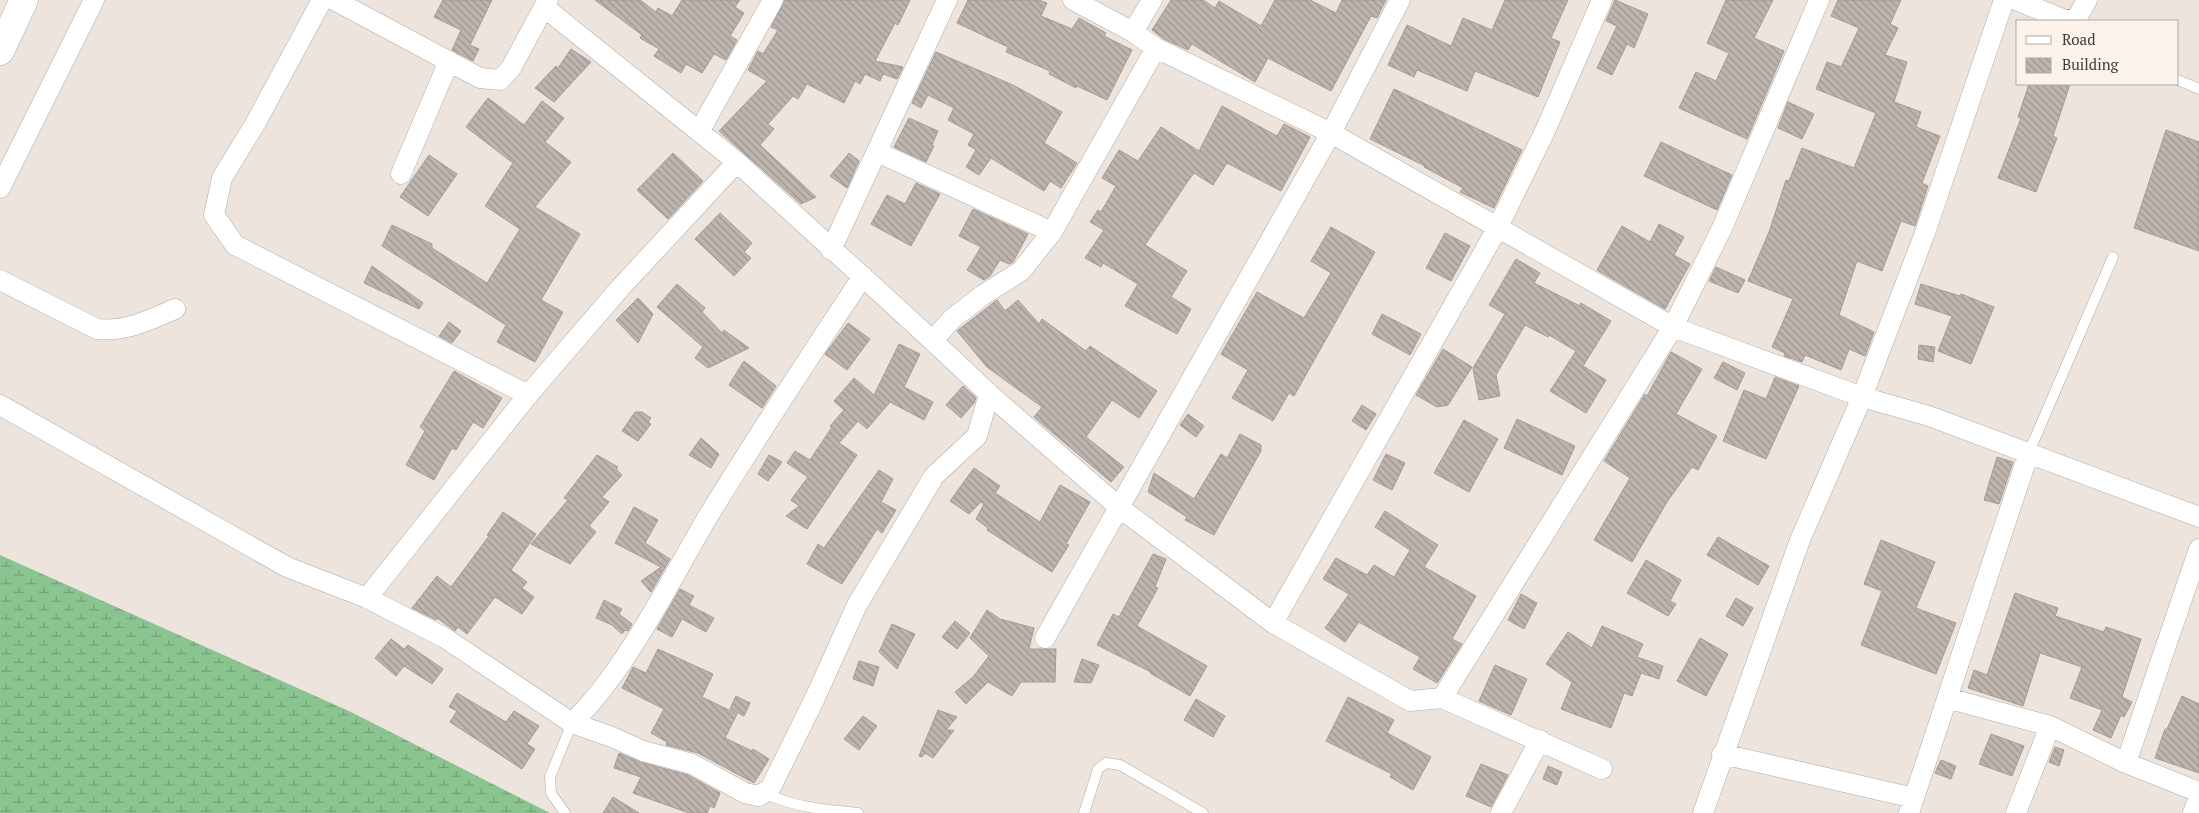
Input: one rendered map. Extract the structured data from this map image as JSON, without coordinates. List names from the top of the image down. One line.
{"legend":["Road","Building"]}
